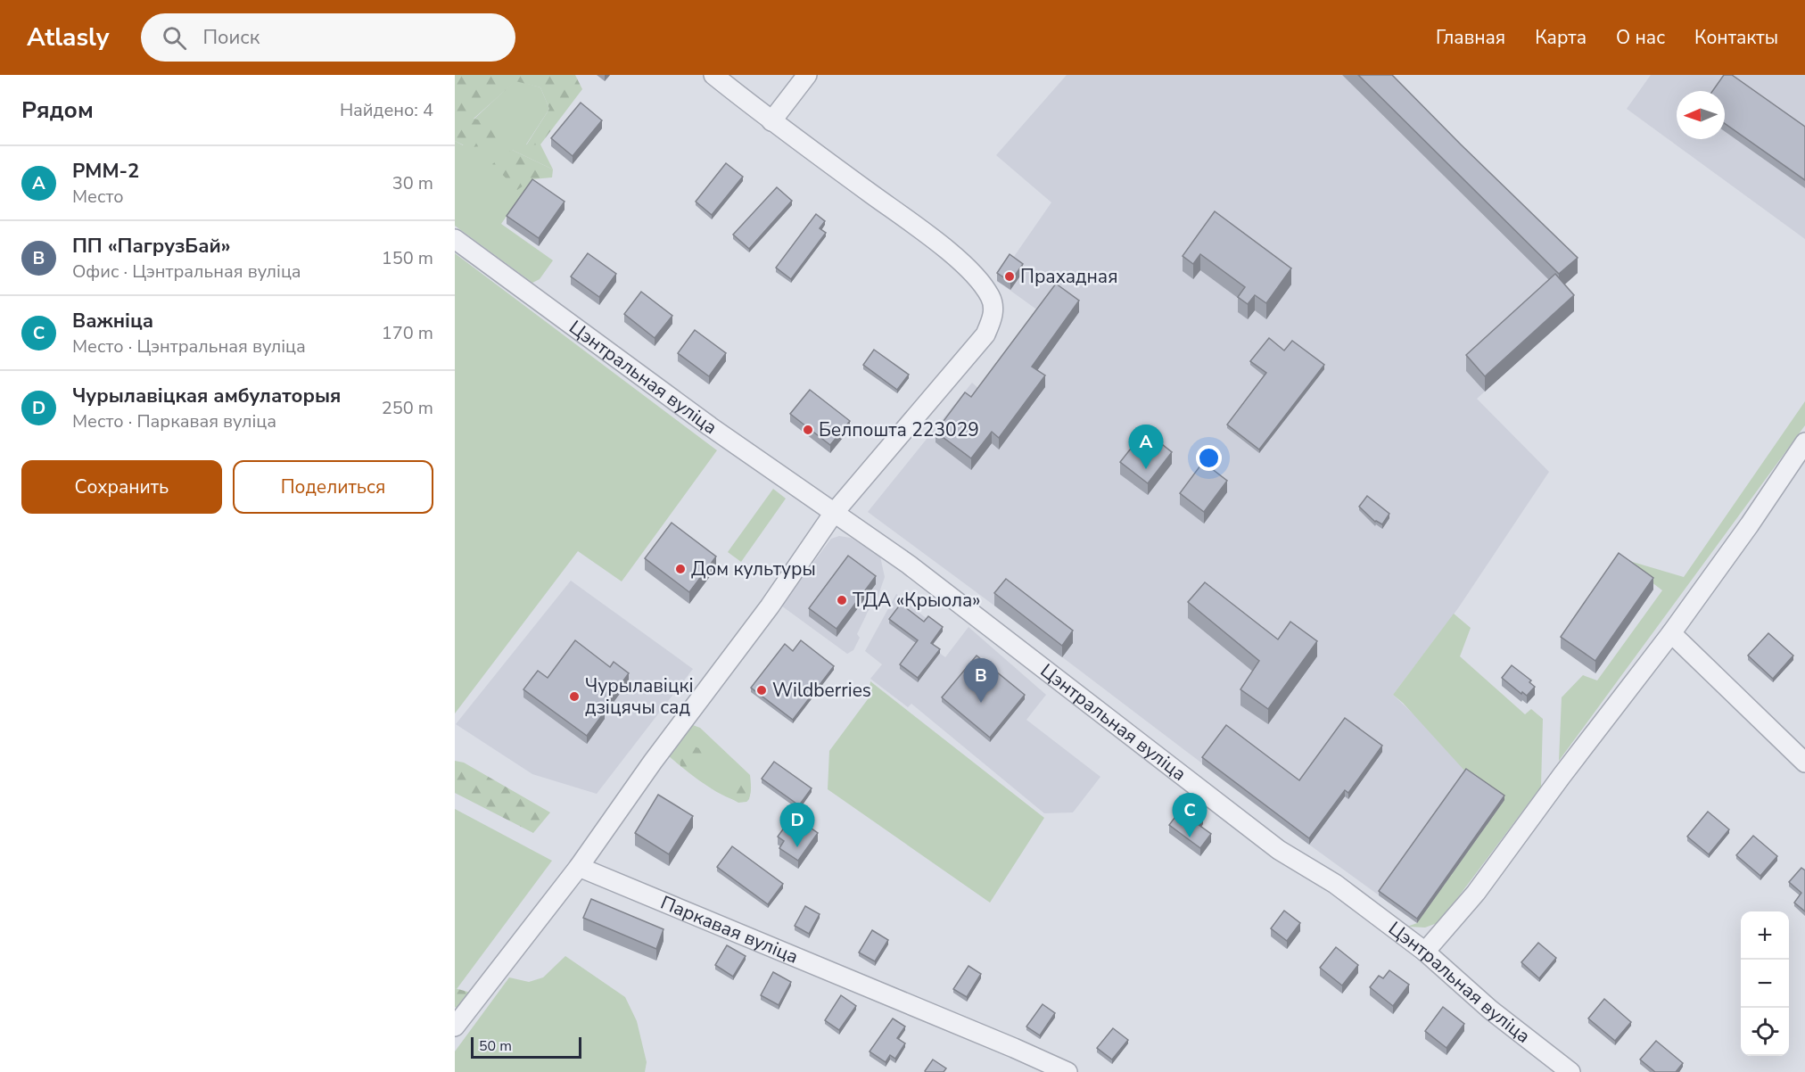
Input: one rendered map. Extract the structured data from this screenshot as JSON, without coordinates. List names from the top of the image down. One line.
{"streets":{"street":["Цэнтральная вуліца","Паркавая вуліца"]},"places":["Прахадная","Белпошта 223029","Дом культуры","ТДА «Крыола»","Wildberries","Чурылавіцкі дзіцячы сад"],"scale_bar":"50 m","north":"left","page":{"header":"Atlasly","search":"Поиск","nav":["Главная","Карта","О нас","Контакты"],"heading":["Рядом","Найдено: 4"],"list":[{"mark":"A","name":"РММ-2","note":"Место","value":"30 m"},{"mark":"B","name":"ПП «ПагрузБай»","note":"Офис · Цэнтральная вуліца","value":"150 m"},{"mark":"C","name":"Важніца","note":"Место · Цэнтральная вуліца","value":"170 m"},{"mark":"D","name":"Чурылавіцкая амбулаторыя","note":"Место · Паркавая вуліца","value":"250 m"}],"pins":["A","B","C","D"],"buttons":["Сохранить","Поделиться"],"map_buttons":["+","−"],"scale":"50 m"}}
